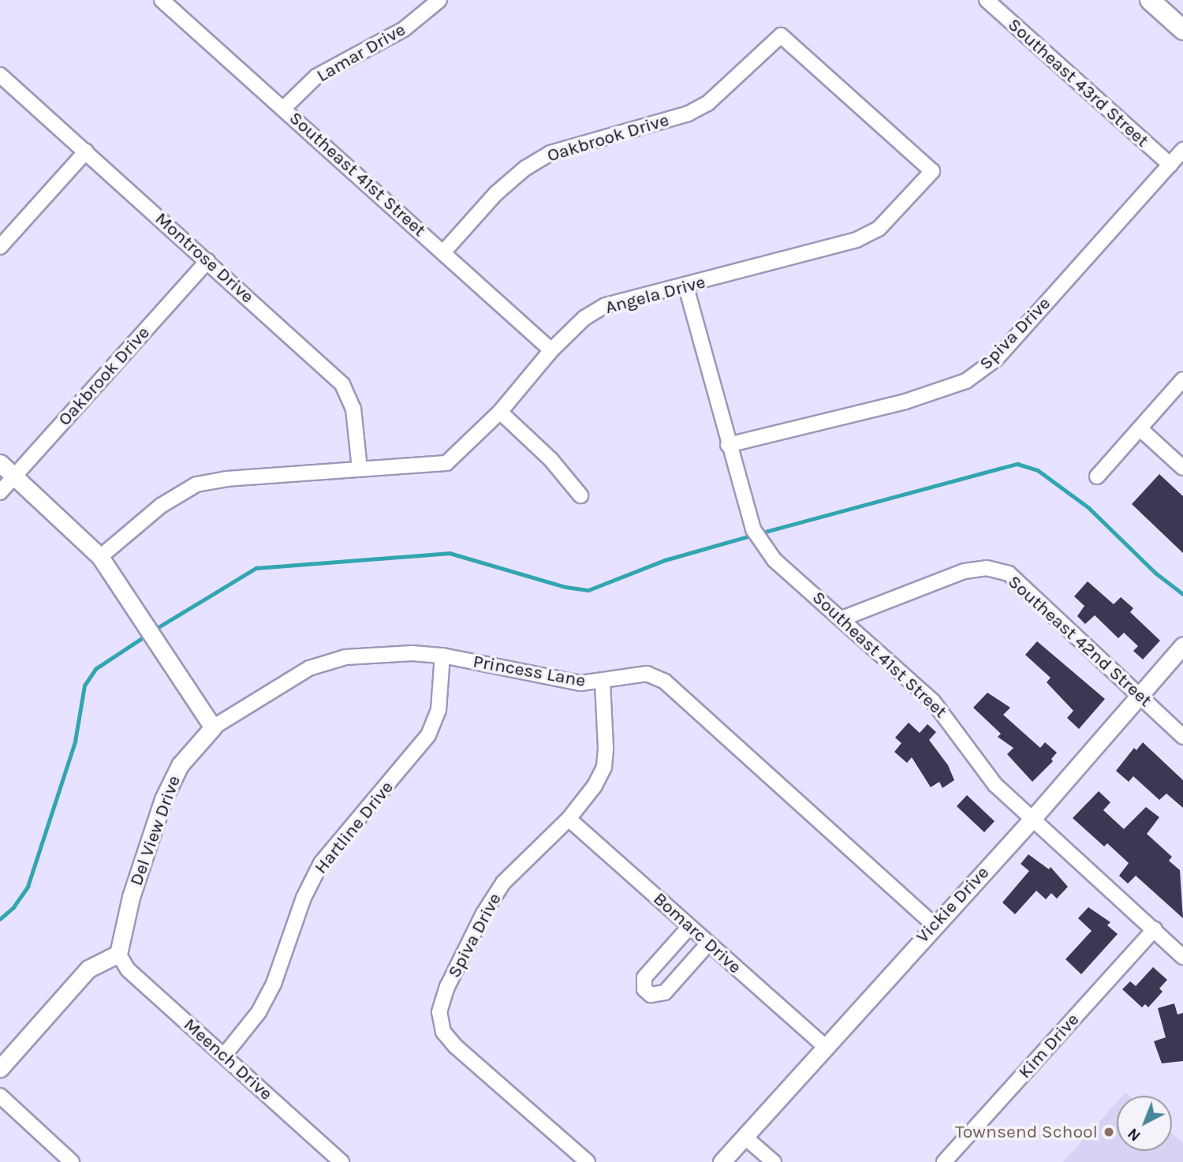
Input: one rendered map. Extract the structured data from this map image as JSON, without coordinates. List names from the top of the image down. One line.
{"streets":{"street":["Lamar Drive","Southeast 43rd Street","Oakbrook Drive","Southeast 41st Street","Montrose Drive","Angela Drive","Spiva Drive","Southeast 42nd Street","Princess Lane","Hartline Drive","Del View Drive","Vickie Drive","Bomarc Drive","Kim Drive","Meench Drive"]},"crossings":[["Lamar Drive","Southeast 41st Street"],["Southeast 43rd Street","Spiva Drive"],["Oakbrook Drive","Southeast 41st Street"],["Oakbrook Drive","Montrose Drive"],["Oakbrook Drive","Angela Drive"],["Southeast 41st Street","Angela Drive"],["Southeast 41st Street","Spiva Drive"],["Southeast 41st Street","Southeast 42nd Street"],["Southeast 41st Street","Vickie Drive"],["Southeast 41st Street","Kim Drive"],["Montrose Drive","Angela Drive"],["Spiva Drive","Princess Lane"],["Spiva Drive","Bomarc Drive"],["Southeast 42nd Street","Vickie Drive"],["Princess Lane","Hartline Drive"],["Princess Lane","Del View Drive"],["Princess Lane","Vickie Drive"],["Hartline Drive","Meench Drive"],["Del View Drive","Meench Drive"],["Vickie Drive","Bomarc Drive"]],"places":["Townsend School"],"north":"bottom left"}
